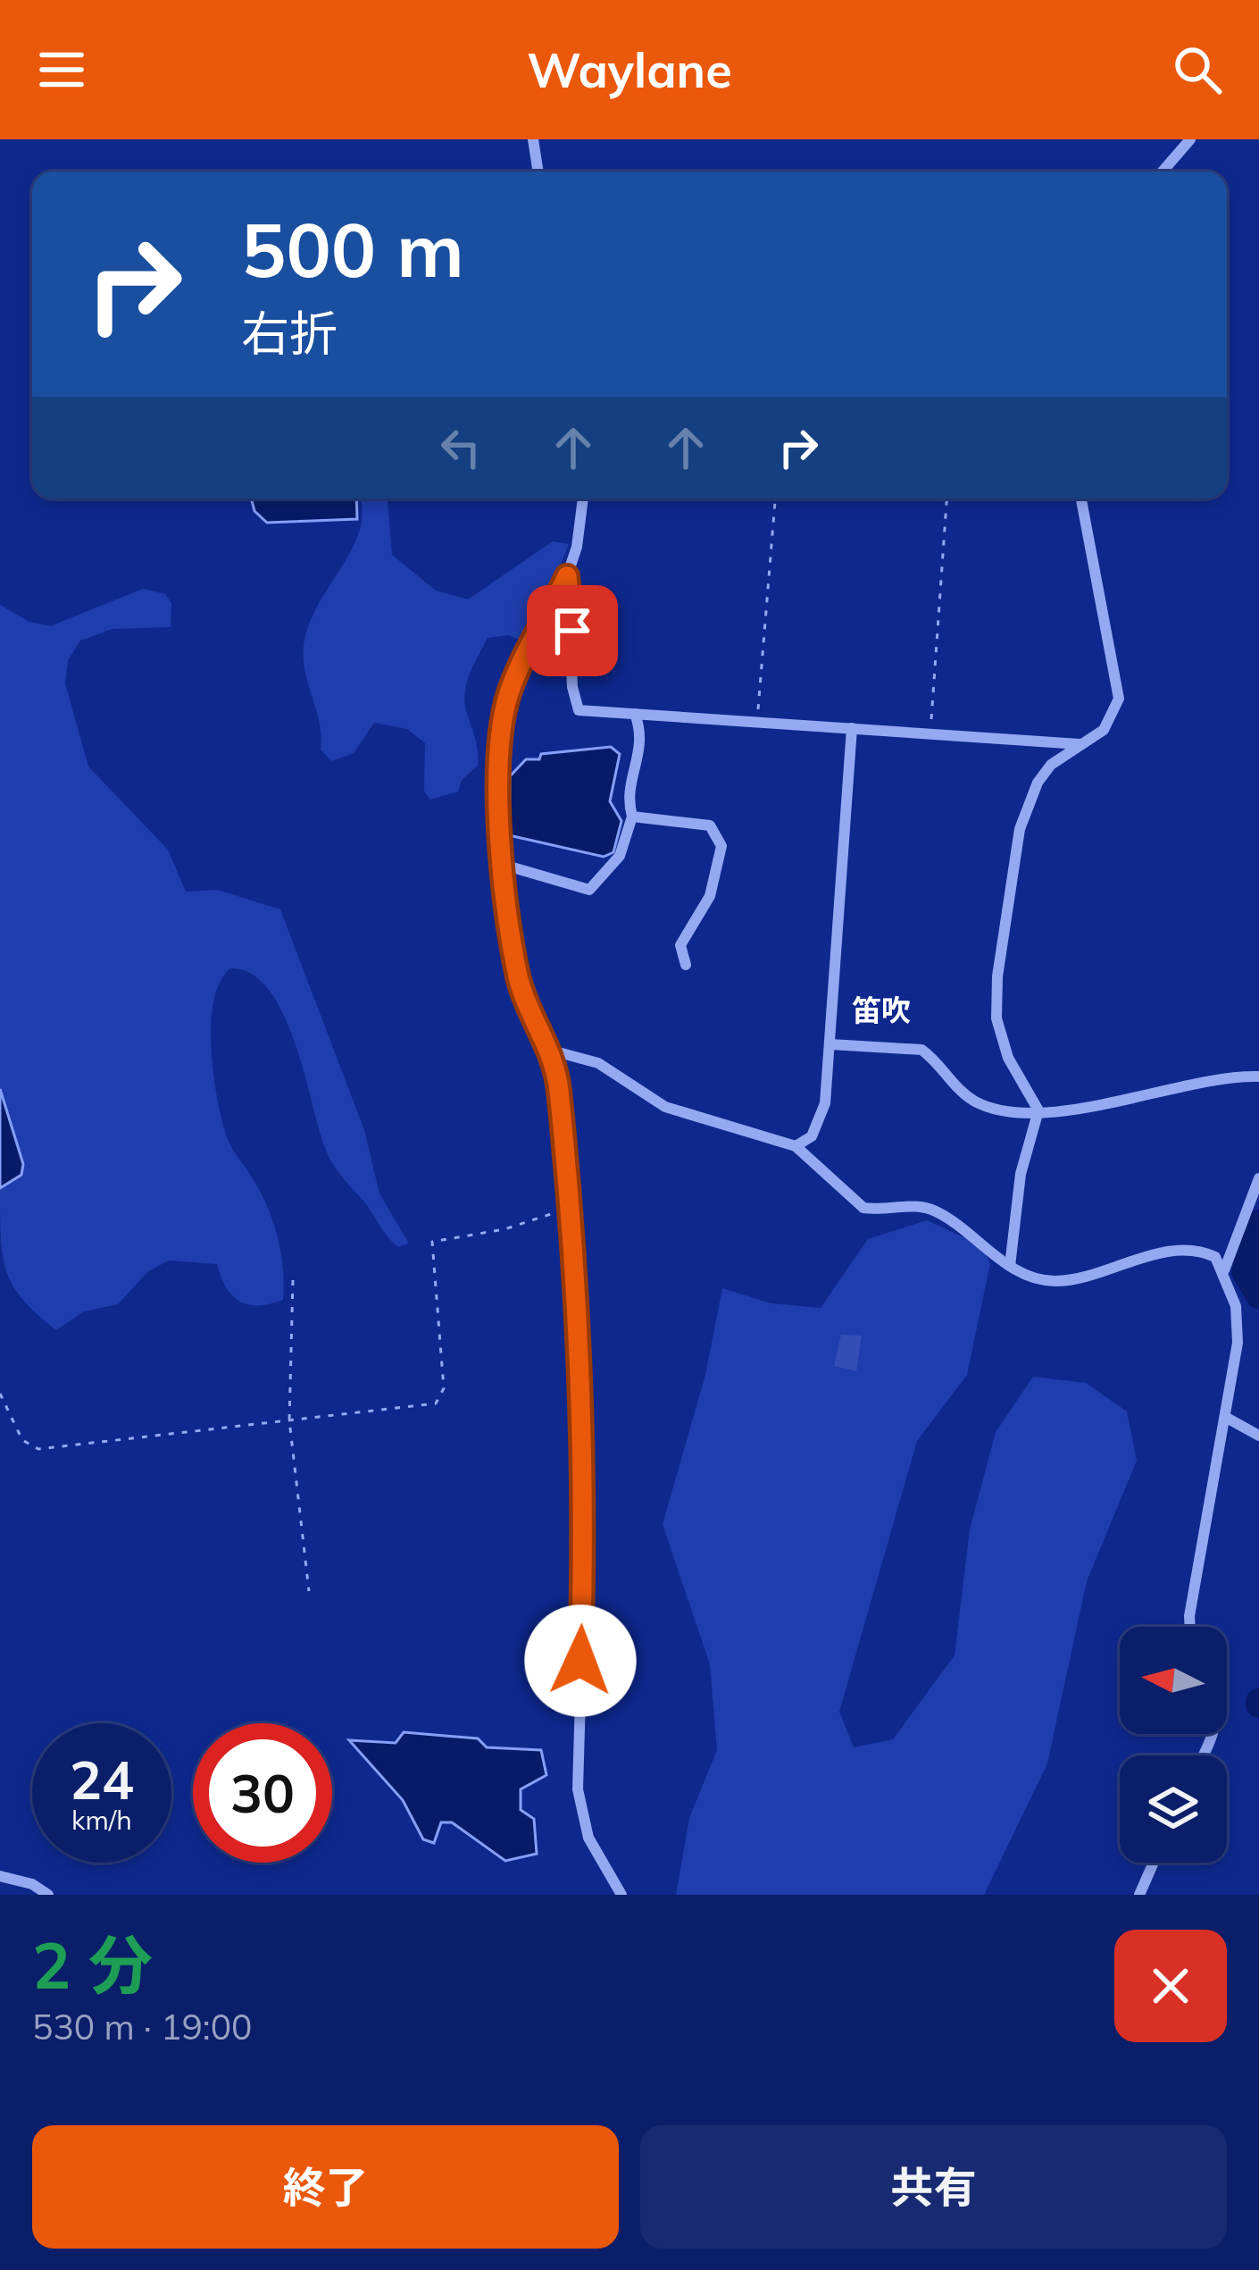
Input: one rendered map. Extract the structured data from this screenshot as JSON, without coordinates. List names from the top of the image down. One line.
{"districts":["笛吹"],"north":"left","page":{"header":"Waylane","turn":["500 m","右折"],"speed":"24 km/h","limit":"30","heading":["2 分","530 m · 19:00"],"buttons":["終了","共有"]}}
